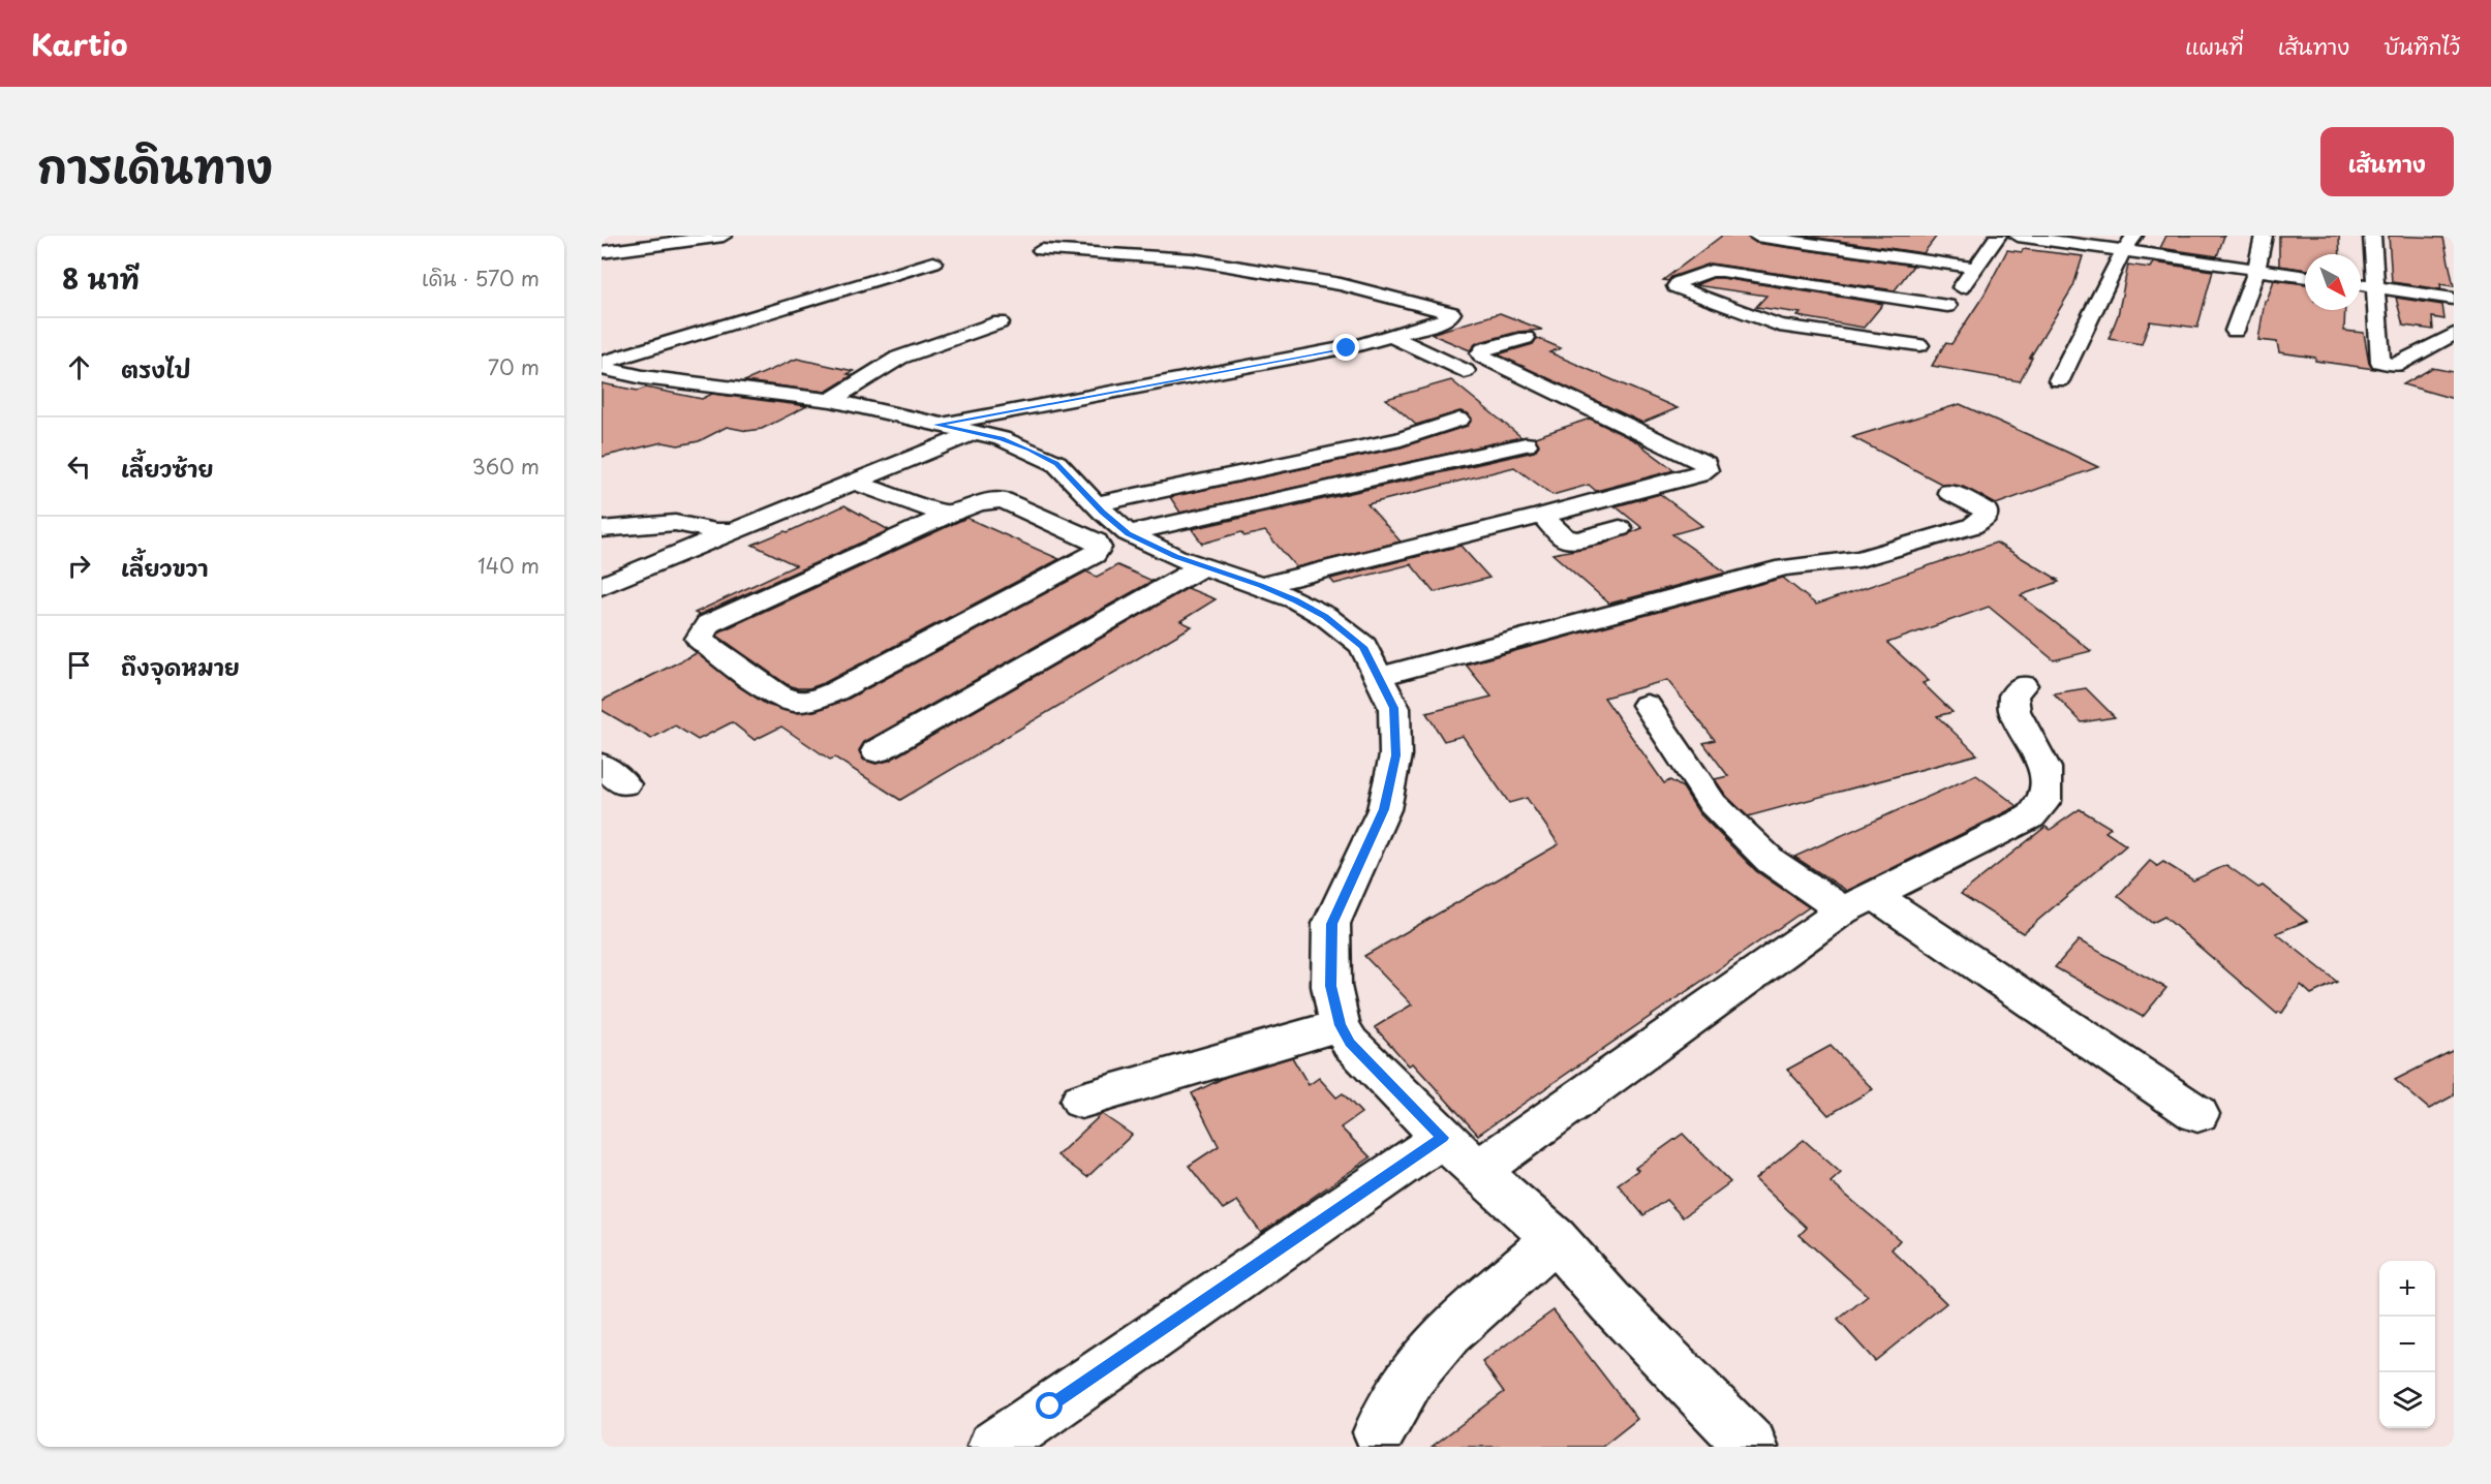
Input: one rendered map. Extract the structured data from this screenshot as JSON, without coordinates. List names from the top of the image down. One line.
{"north":"bottom right","page":{"header":"Kartio","nav":["แผนที่","เส้นทาง","บันทึกไว้"],"title":"การเดินทาง","buttons":"เส้นทาง","heading":["8 นาที","เดิน · 570 m"],"list":[["ตรงไป","70 m"],["เลี้ยวซ้าย","360 m"],["เลี้ยวขวา","140 m"],"ถึงจุดหมาย"],"map_buttons":["+","−"]}}
